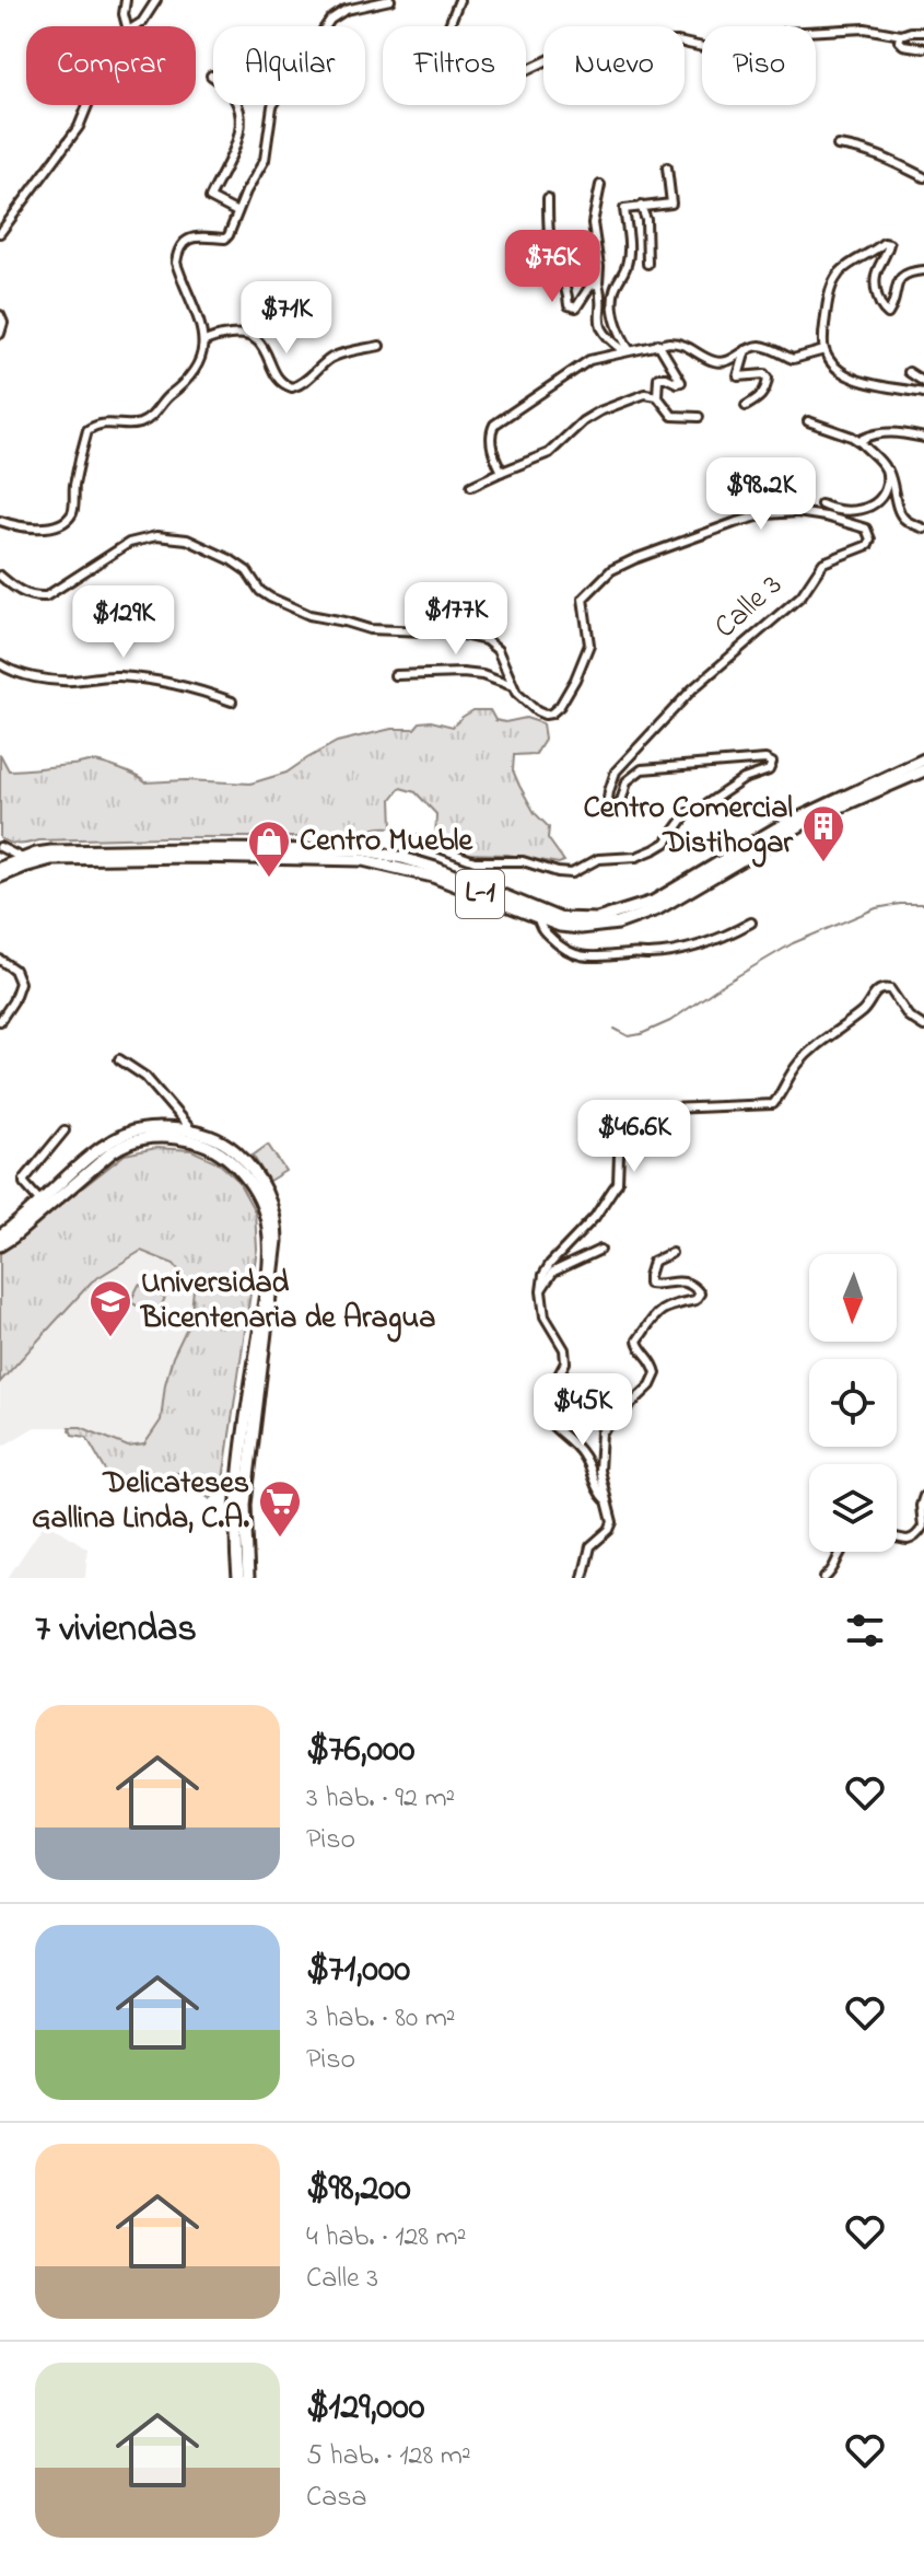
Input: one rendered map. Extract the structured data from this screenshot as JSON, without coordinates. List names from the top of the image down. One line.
{"streets":{"main road":["L-1"],"street":["Calle 3"]},"crossings":[["Calle 3","L-1"]],"places":{"building":["Centro Comercial Distihogar"],"shop":["Centro Mueble"],"school or university":["Universidad Bicentenaria de Aragua"],"supermarket":["Delicateses Gallina Linda, C.A."]},"north":"bottom","page":{"chip":["Comprar","Alquilar","Filtros","Nuevo","Piso"],"price":["$76K","$71K","$98.2K","$177K","$129K","$46.6K","$45K"],"heading":"7 viviendas","list":[{"name":"$76,000","note":"3 hab. · 92 m² · Piso"},{"name":"$71,000","note":"3 hab. · 80 m² · Piso"},{"name":"$98,200","note":"4 hab. · 128 m² · Calle 3"},{"name":"$129,000","note":"5 hab. · 128 m² · Casa"}]}}
